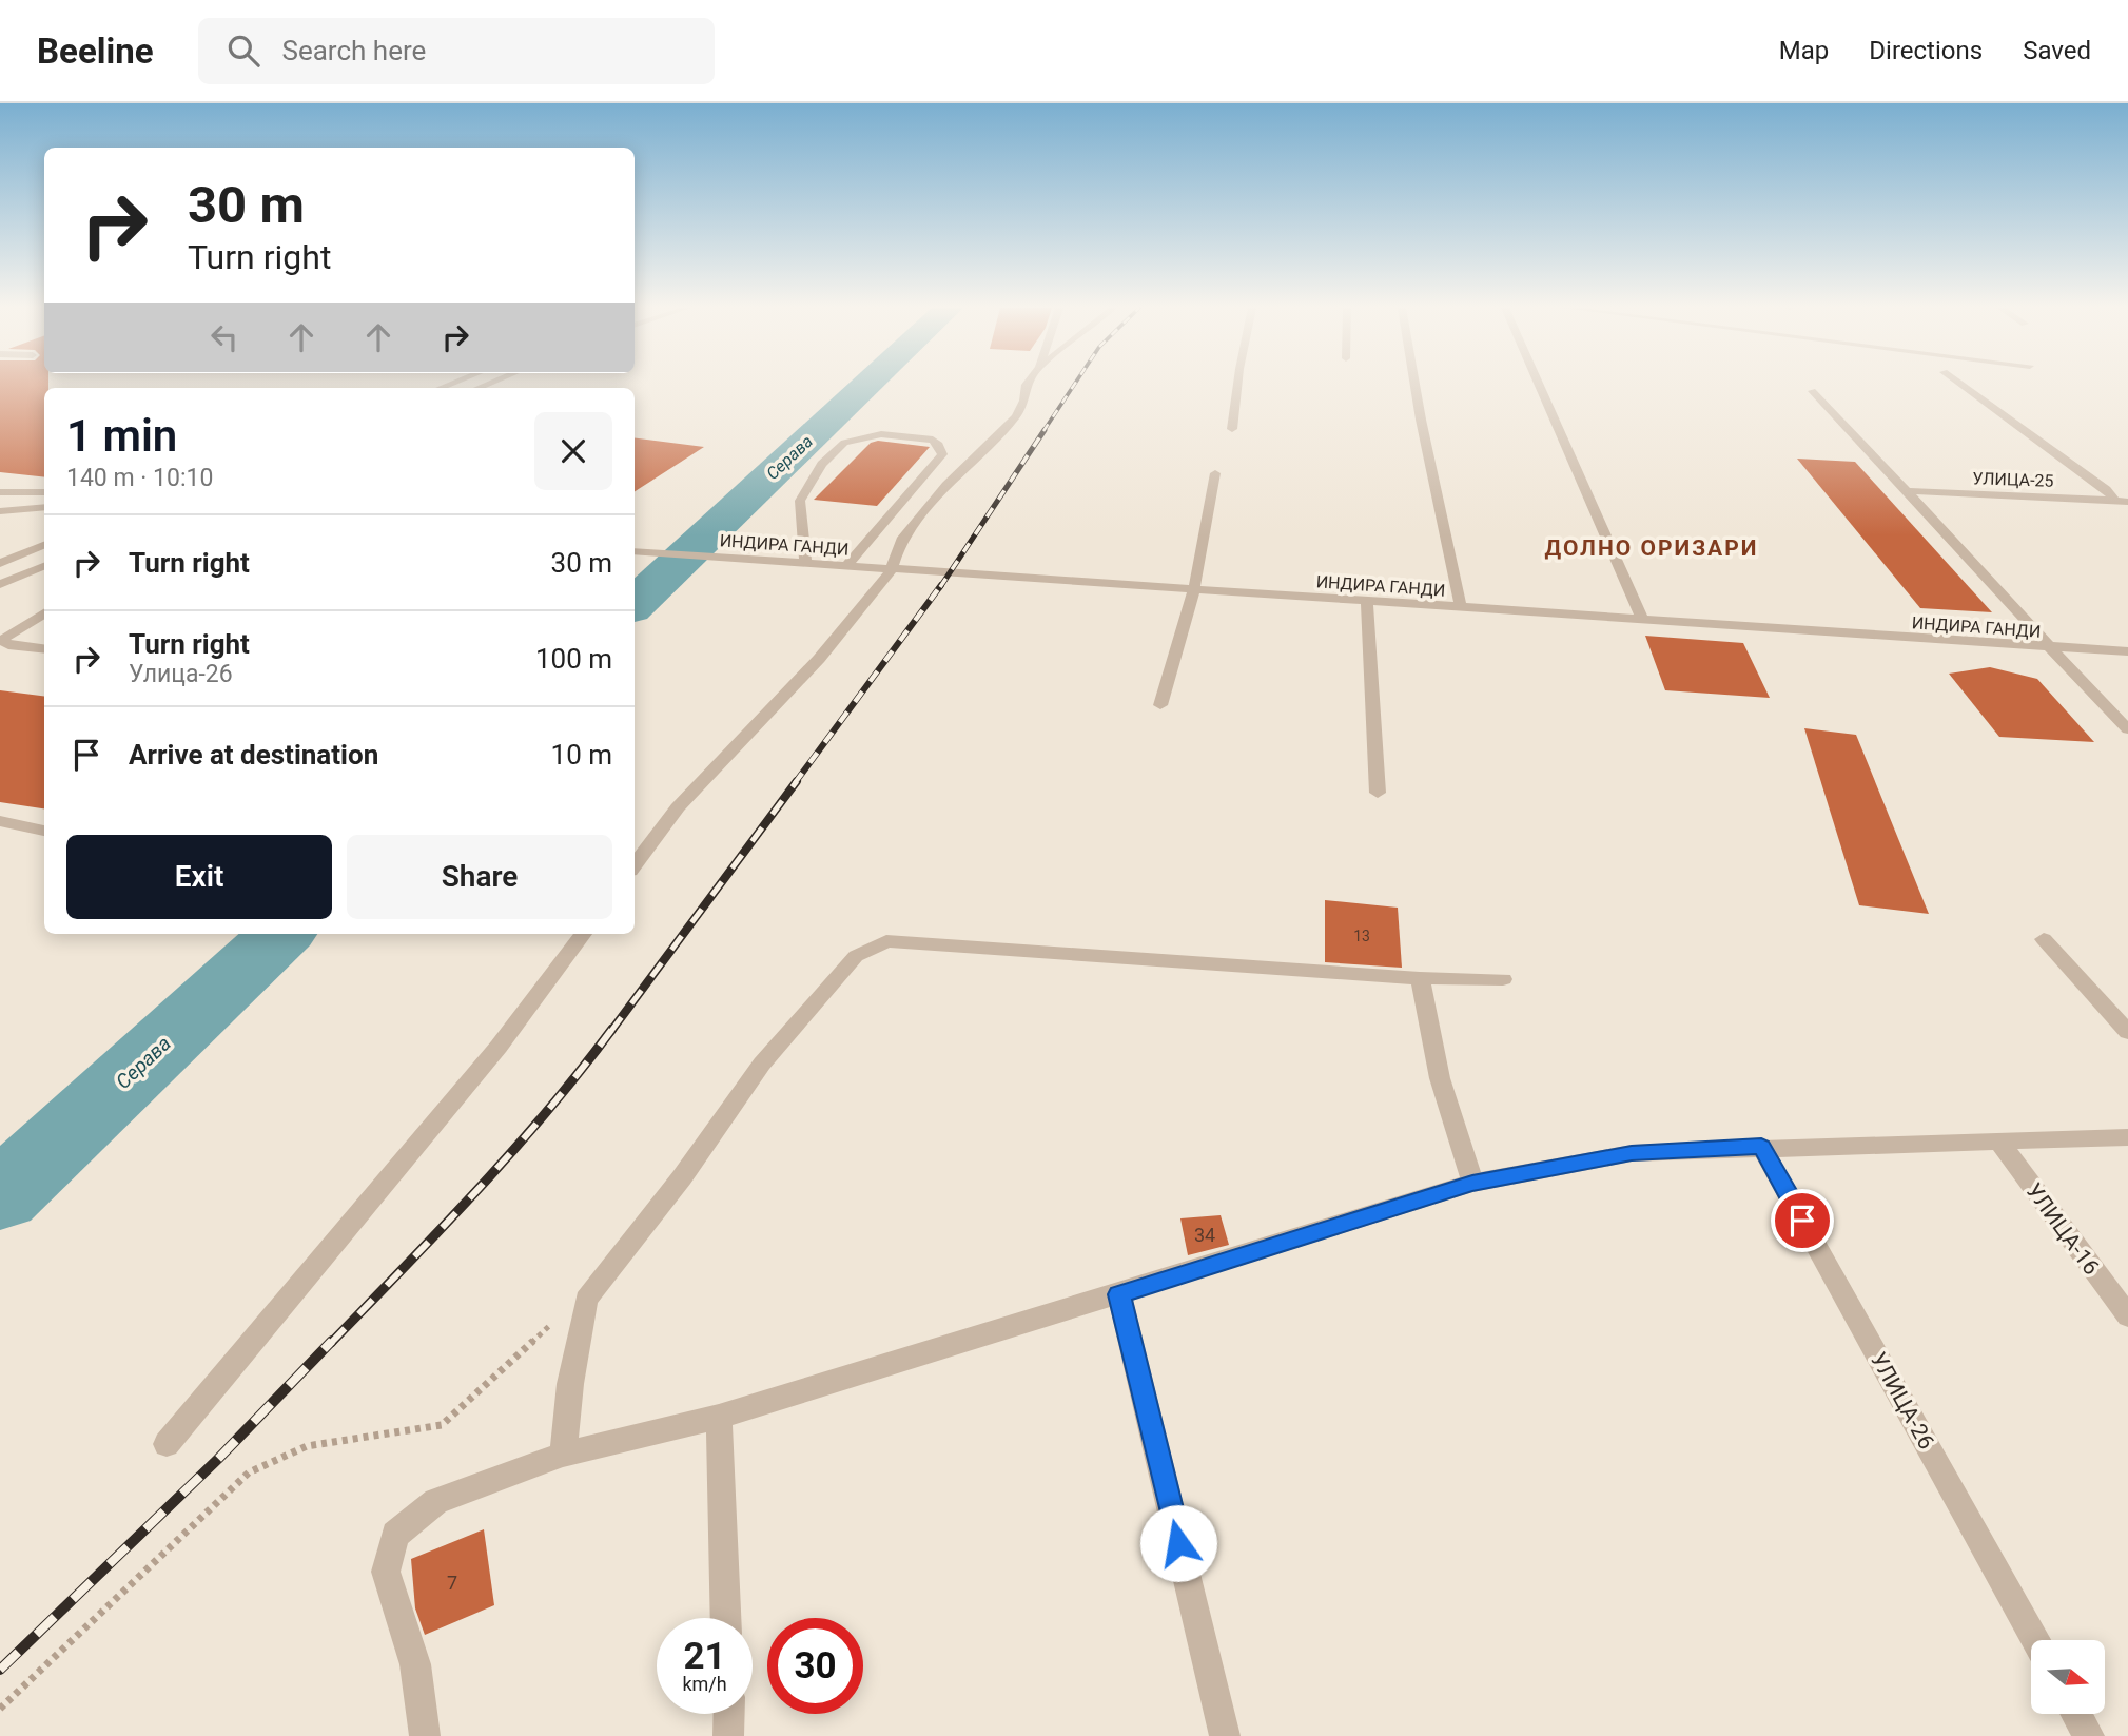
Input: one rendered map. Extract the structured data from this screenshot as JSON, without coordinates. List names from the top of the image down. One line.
{"streets":{"street":["УЛИЦА-25","ИНДИРА ГАНДИ","УЛИЦА-16","УЛИЦА-26"]},"districts":["ДОЛНО ОРИЗАРИ"],"water":["Серава"],"house_numbers":["13","34","7"],"north":"right","page":{"header":"Beeline","search":"Search here","nav":["Map","Directions","Saved"],"turn":["30 m","Turn right"],"heading":["1 min","140 m · 10:10"],"list":[{"name":"Turn right","value":"30 m"},{"name":"Turn right","note":"Улица-26","value":"100 m"},{"name":"Arrive at destination","value":"10 m"}],"buttons":["Exit","Share"],"speed":"21 km/h","limit":"30"}}
